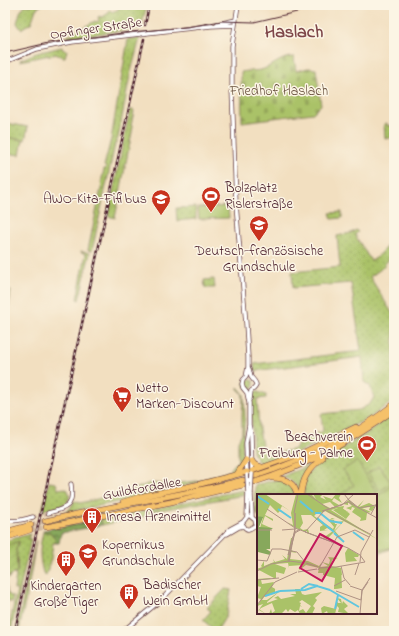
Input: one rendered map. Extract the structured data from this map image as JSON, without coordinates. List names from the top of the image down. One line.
{"streets":{"highway":["Guildfordallee"],"street":["Opfinger Straße"]},"districts":["Haslach"],"parks":["Friedhof Haslach"],"places":{"sports":["Bolzplatz Rislerstraße","Beachverein Freiburg - Palme"],"school or university":["AWO-Kita-Fifibus","Deutsch-französische Grundschule","Kopernikus Grundschule"],"supermarket":["Netto Marken-Discount"],"building":["Inresa Arzneimittel","Kindergarten Große Tiger","Badischer Wein GmbH"]}}
